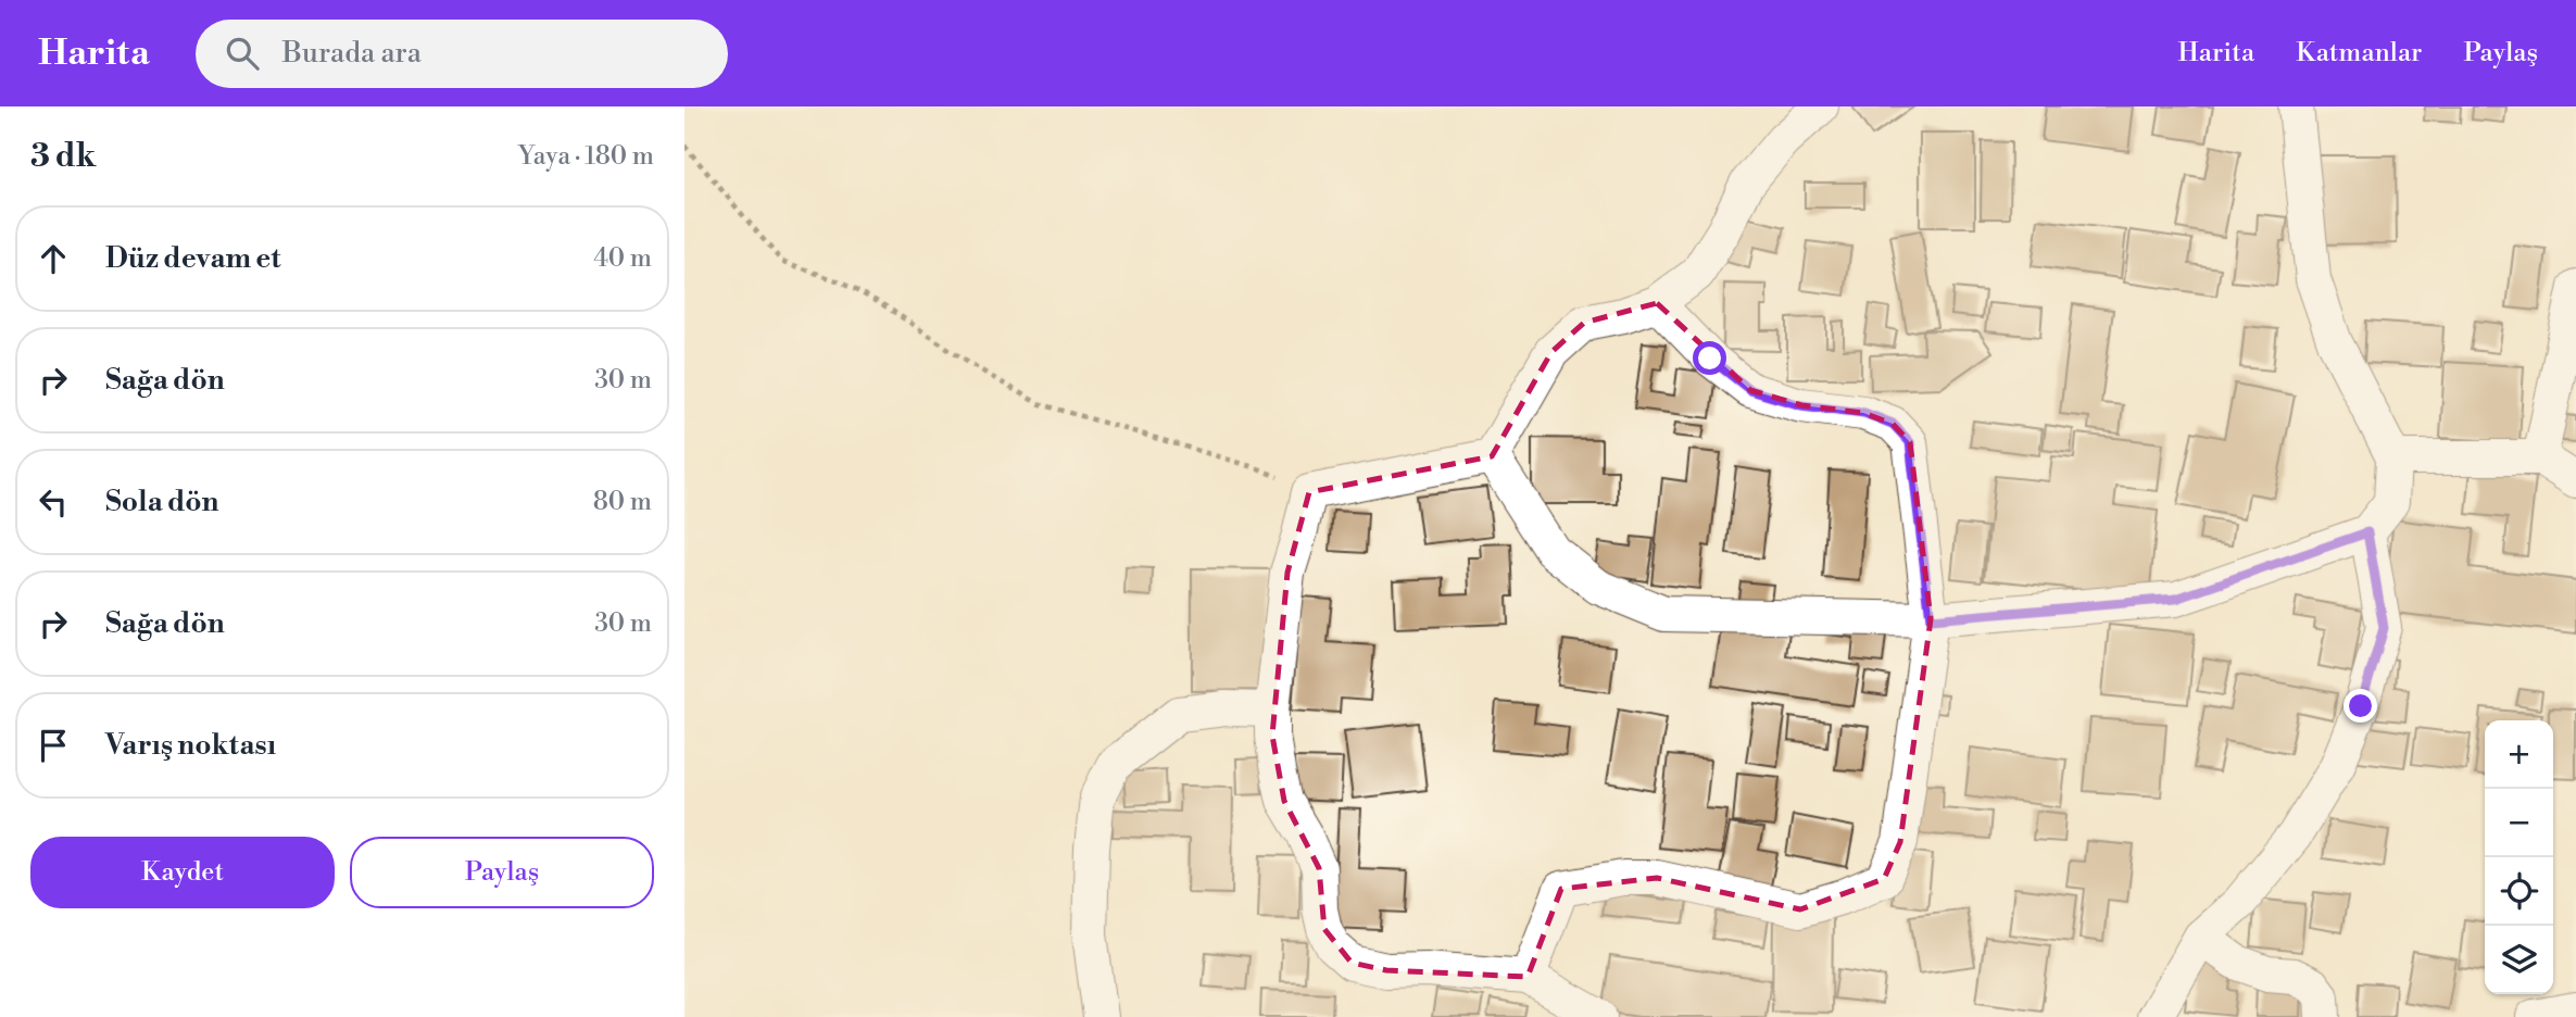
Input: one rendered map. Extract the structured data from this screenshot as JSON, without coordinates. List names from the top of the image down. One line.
{"page":{"header":"Harita","search":"Burada ara","nav":["Harita","Katmanlar","Paylaş"],"heading":["3 dk","Yaya · 180 m"],"list":[["Düz devam et","40 m"],["Sağa dön","30 m"],["Sola dön","80 m"],["Sağa dön","30 m"],"Varış noktası"],"map_buttons":["+","−"],"buttons":["Kaydet","Paylaş"]}}
